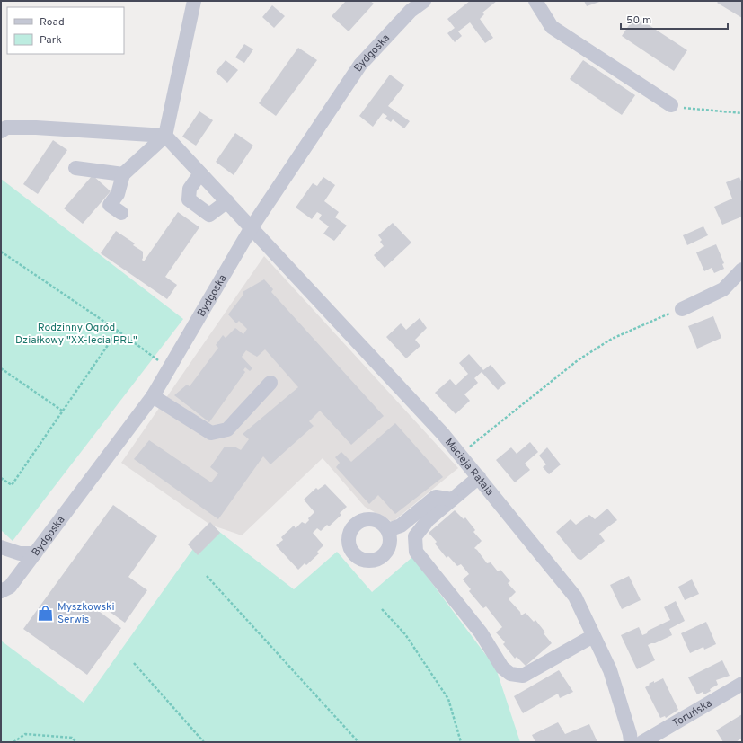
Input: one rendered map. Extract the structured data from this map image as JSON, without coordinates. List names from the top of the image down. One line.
{"streets":{"street":["Bydgoska","Macieja Rataja","Toruńska"]},"crossings":[["Bydgoska","Macieja Rataja"]],"parks":["Rodzinny Ogród Działkowy \"XX-lecia PRL\""],"places":{"shop":["Myszkowski Serwis"]},"legend":["Road","Park"],"scale_bar":"50 m"}
